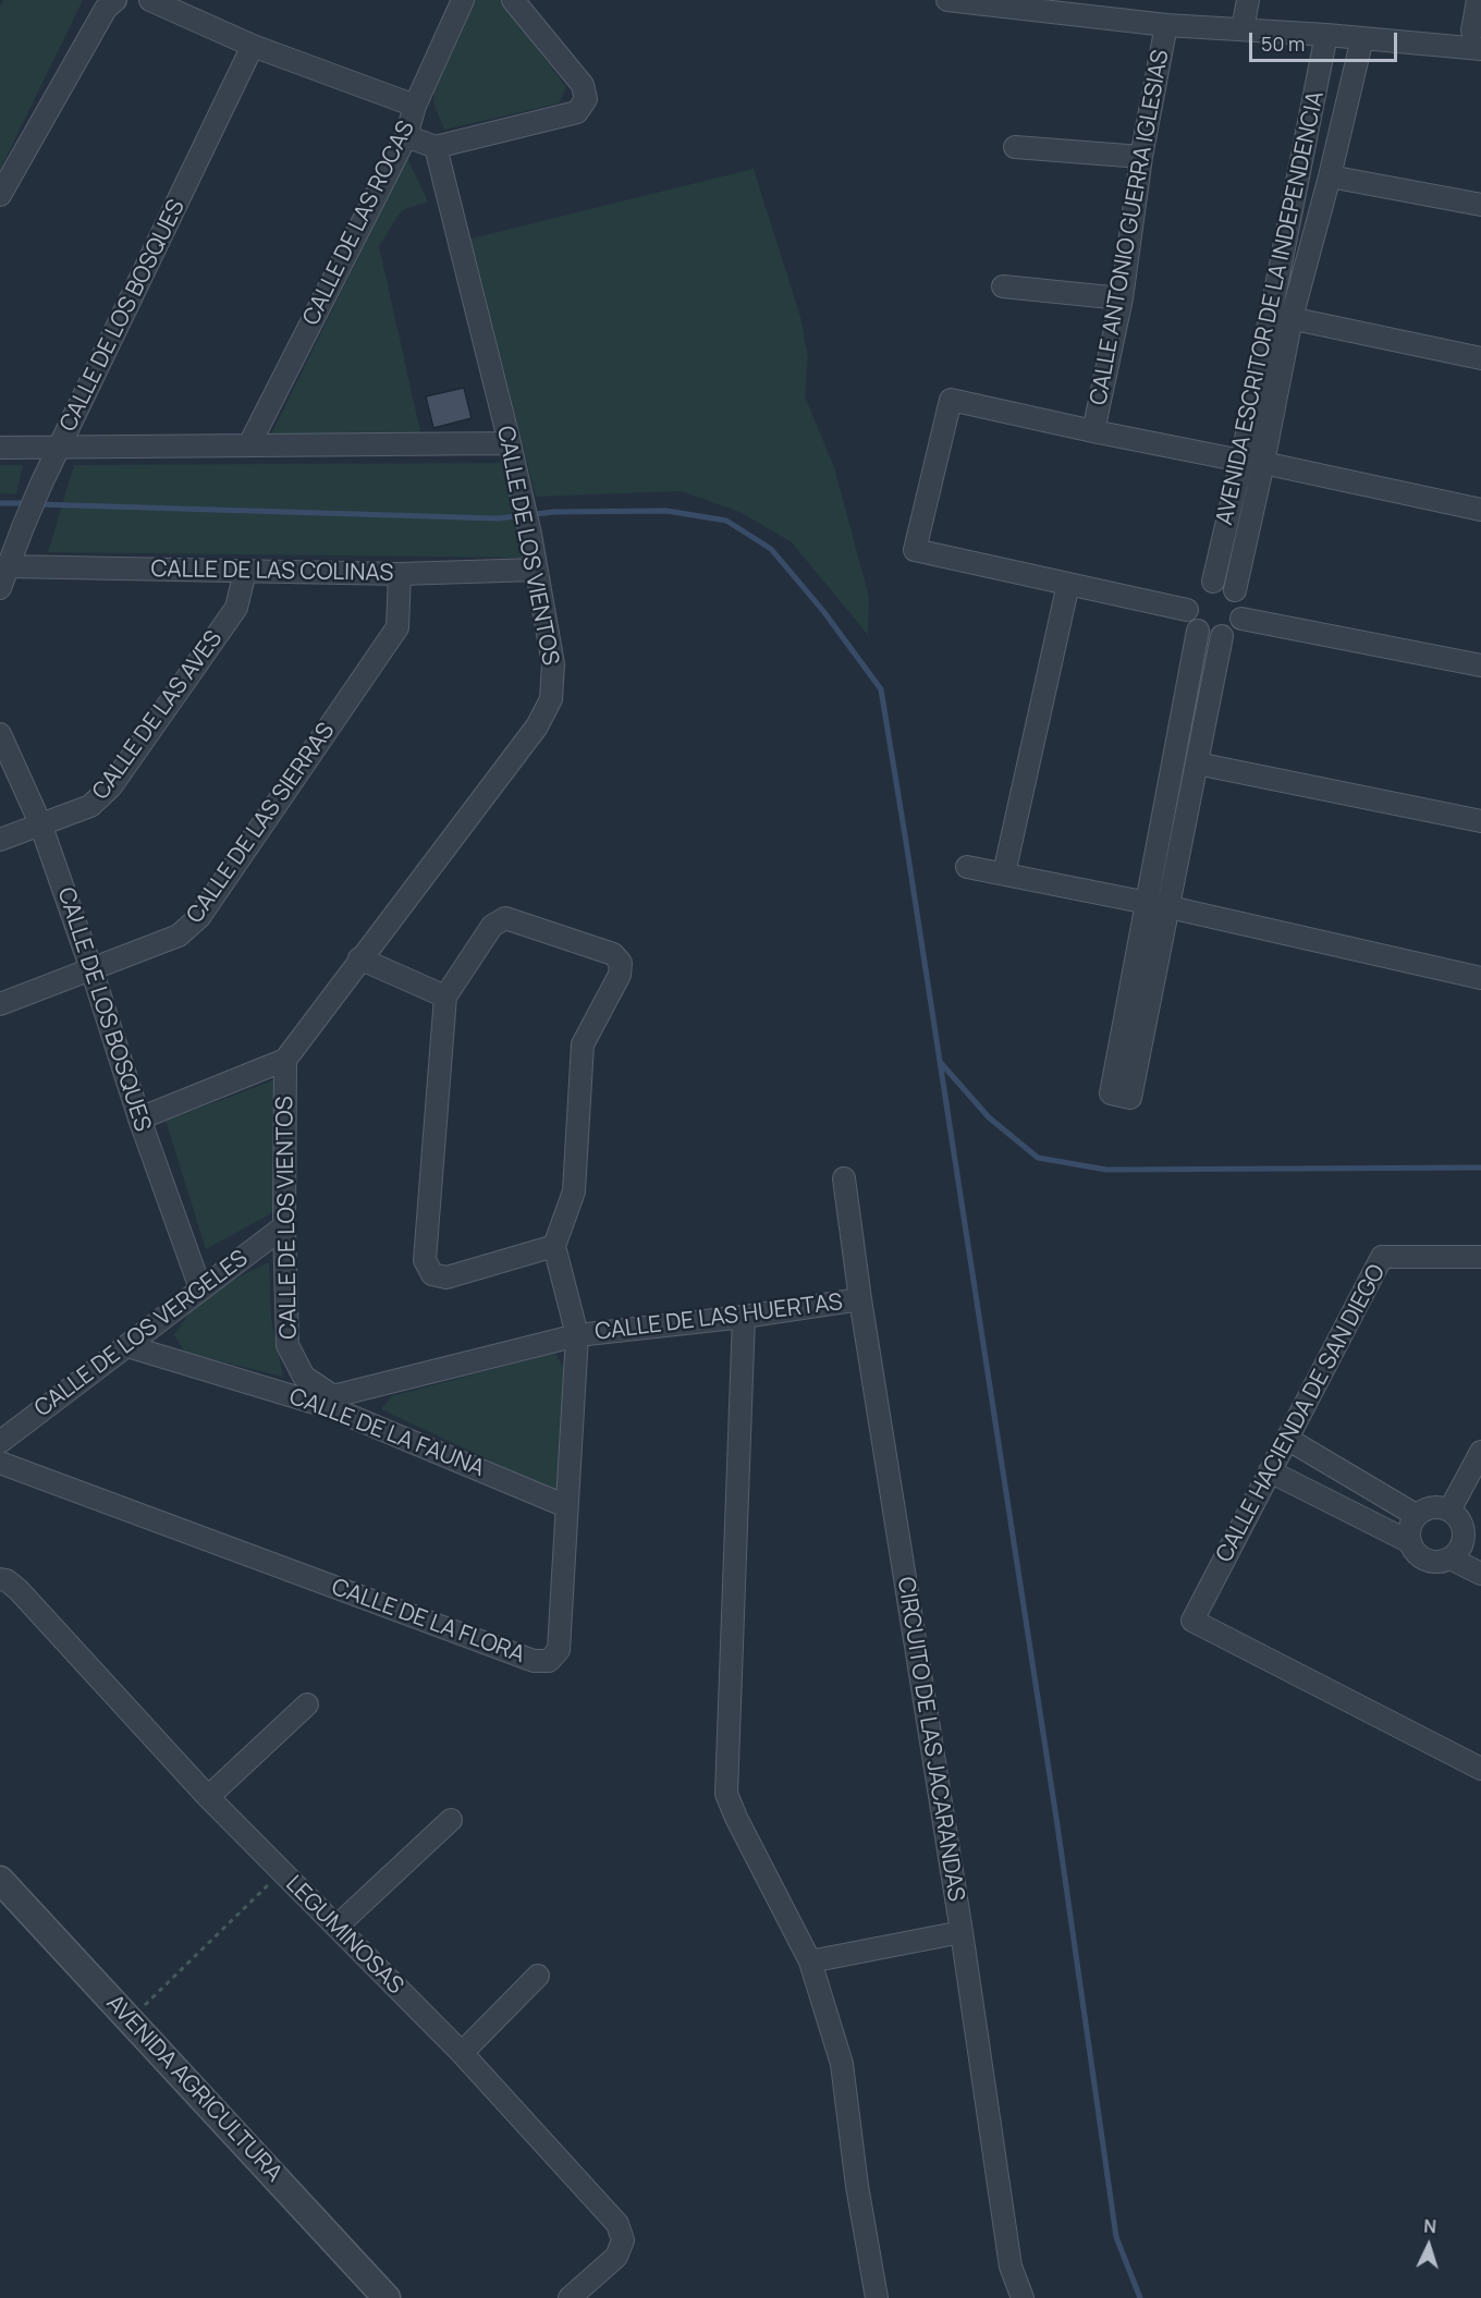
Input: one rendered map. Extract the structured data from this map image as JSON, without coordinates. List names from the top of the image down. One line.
{"streets":{"street":["CALLE DE LAS ROCAS","CALLE ANTONIO GUERRA IGLESIAS","AVENIDA ESCRITOR DE LA INDEPENDENCIA","CALLE DE LOS BOSQUES","CALLE DE LOS VIENTOS","CALLE DE LAS COLINAS","CALLE DE LAS AVES","CALLE DE LAS SIERRAS","CALLE DE LAS HUERTAS","CALLE DE LOS VERGELES","CALLE HACIENDA DE SAN DIEGO","CALLE DE LA FAUNA","CALLE DE LA FLORA","CIRCUITO DE LAS JACARANDAS","LEGUMINOSAS","AVENIDA AGRICULTURA"]},"crossings":[["CALLE DE LOS BOSQUES","CALLE DE LOS VIENTOS"],["CALLE DE LOS BOSQUES","CALLE DE LAS COLINAS"],["CALLE DE LOS BOSQUES","CALLE DE LAS AVES"],["CALLE DE LOS BOSQUES","CALLE DE LAS SIERRAS"],["CALLE DE LOS BOSQUES","CALLE DE LOS VERGELES"],["CALLE DE LOS VIENTOS","CALLE DE LAS COLINAS"],["CALLE DE LOS VIENTOS","CALLE DE LAS HUERTAS"],["CALLE DE LOS VIENTOS","CALLE DE LOS VERGELES"],["CALLE DE LOS VIENTOS","CALLE DE LA FAUNA"],["CALLE DE LAS COLINAS","CALLE DE LAS AVES"],["CALLE DE LAS COLINAS","CALLE DE LAS SIERRAS"],["CALLE DE LAS HUERTAS","CALLE DE LA FAUNA"],["CALLE DE LAS HUERTAS","CALLE DE LA FLORA"],["CALLE DE LAS HUERTAS","CIRCUITO DE LAS JACARANDAS"],["CALLE DE LOS VERGELES","CALLE DE LA FAUNA"],["CALLE DE LA FAUNA","CALLE DE LA FLORA"]],"scale_bar":"50 m","north":"top"}
